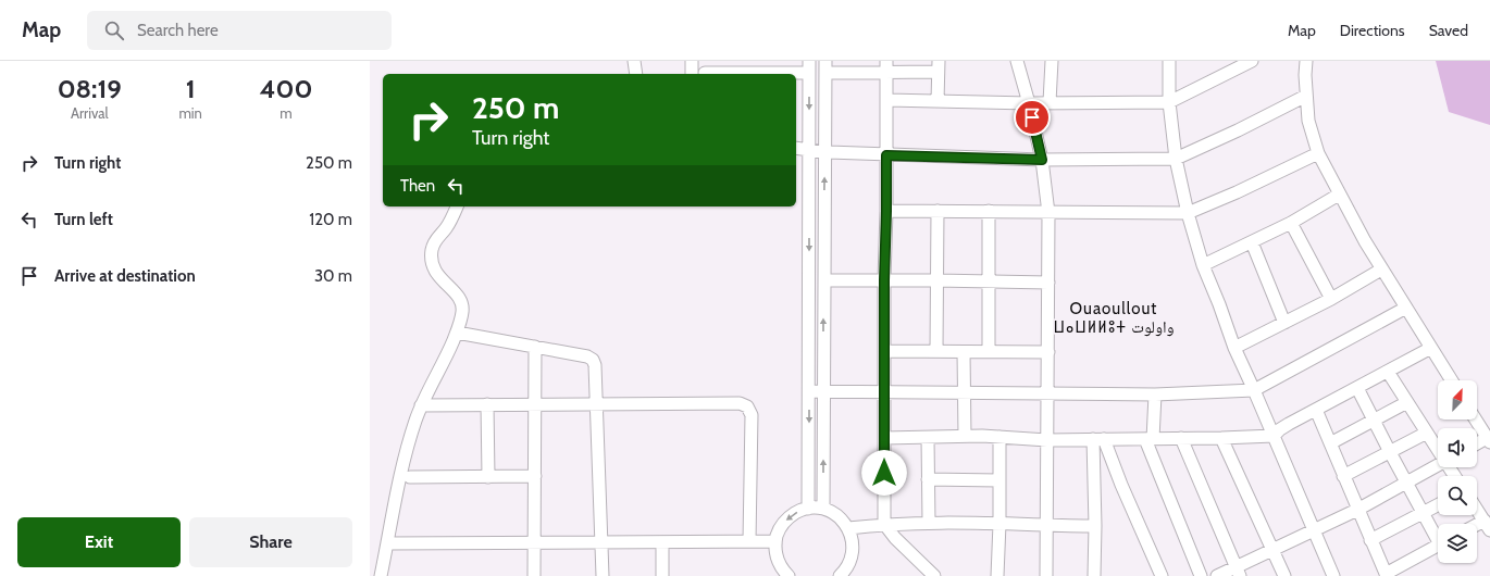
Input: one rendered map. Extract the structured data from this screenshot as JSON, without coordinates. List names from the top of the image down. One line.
{"districts":["Ouaoullout ⵡⴰⵡⵍⵍⵓⵜ واولوت"],"north":"top right","page":{"header":"Map","search":"Search here","nav":["Map","Directions","Saved"],"eta":["08:19","Arrival","1","min","400","m"],"turn":["250 m","Turn right"],"list":[{"name":"Turn right","value":"250 m"},{"name":"Turn left","value":"120 m"},{"name":"Arrive at destination","value":"30 m"}],"then":"Then","buttons":["Exit","Share"]}}
